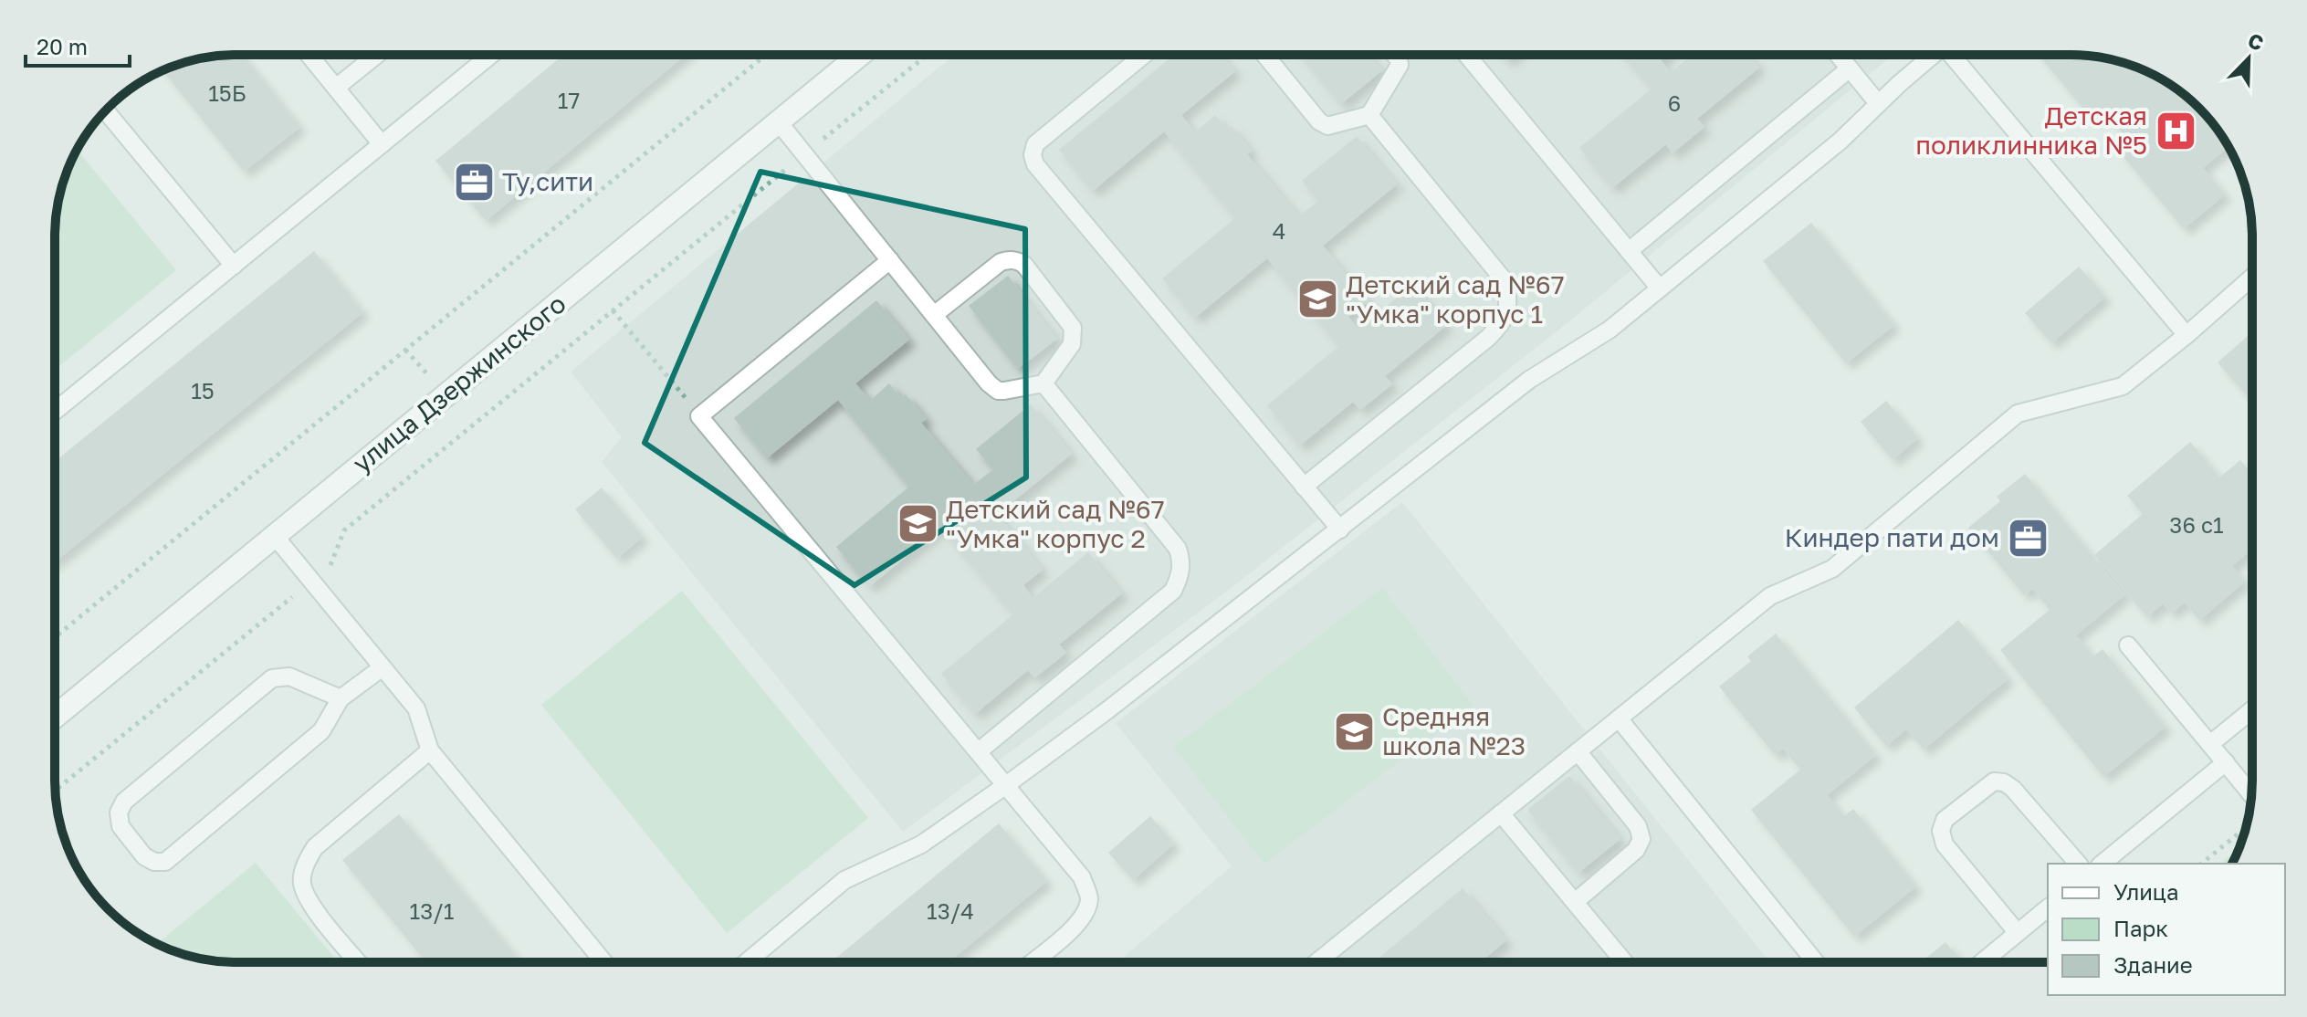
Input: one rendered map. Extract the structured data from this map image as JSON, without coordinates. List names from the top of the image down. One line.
{"streets":{"street":["улица Дзержинского"]},"places":{"hospital":["Детская поликлинника №5"],"office":["Ту,сити","Киндер пати дом"],"school or university":["Детский сад №67 \"Умка\" корпус 1","Детский сад №67 \"Умка\" корпус 2","Средняя школа №23"]},"house_numbers":["15Б","17","6","4","15","36 с1","13/1","13/4"],"legend":["Улица","Парк","Здание"],"scale_bar":"20 m","north":"top right"}
